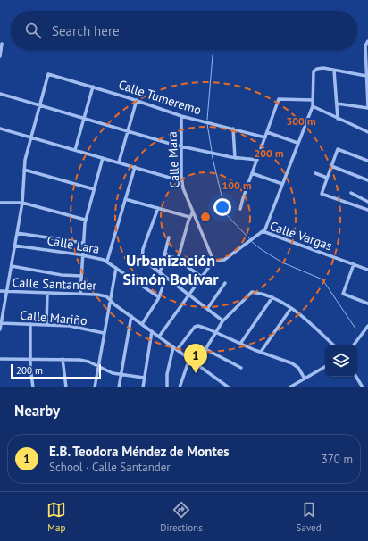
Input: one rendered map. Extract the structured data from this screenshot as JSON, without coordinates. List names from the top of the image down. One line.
{"streets":{"street":["Calle Tumeremo","Calle Mara","Calle Vargas","Calle Lara","Calle Santander","Calle Mariño"]},"crossings":[["Calle Tumeremo","Calle Mara"],["Calle Mara","Calle Vargas"]],"districts":["Urbanización Simón Bolívar"],"scale_bar":"200 m","page":{"search":"Search here","pins":"1","scale":"200 m","heading":"Nearby","list":[{"mark":"1","name":"E.B. Teodora Méndez de Montes","note":"School · Calle Santander","value":"370 m"}],"nav":["Map","Directions","Saved"]},"rings":["300 m","200 m","100 m"]}
